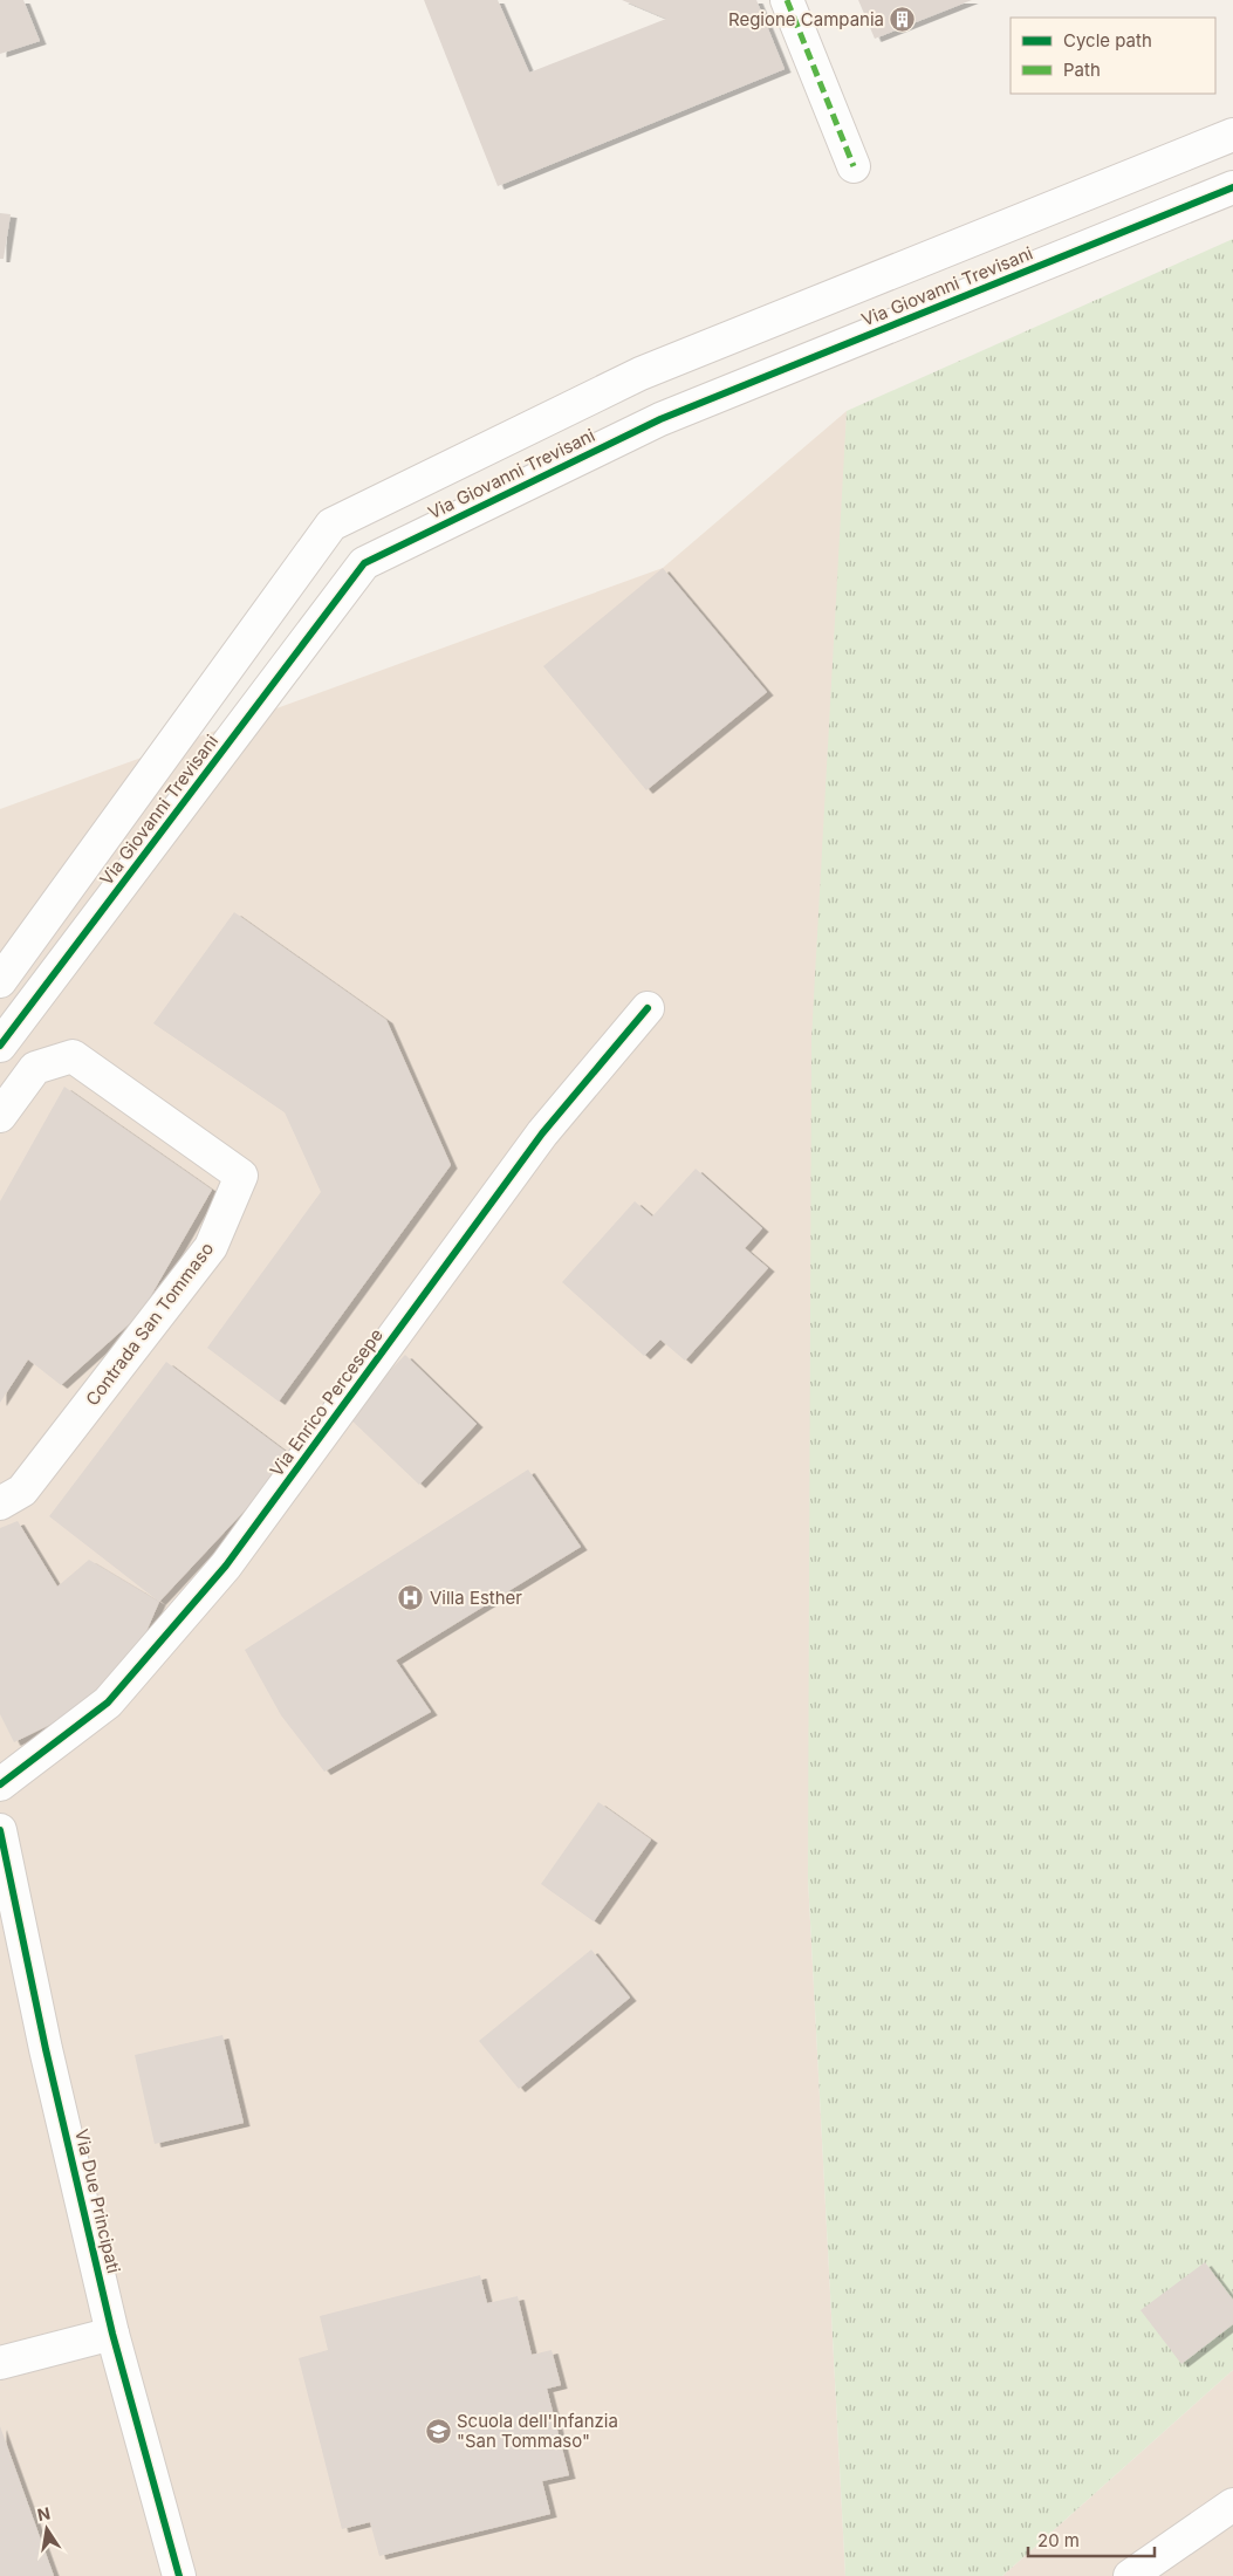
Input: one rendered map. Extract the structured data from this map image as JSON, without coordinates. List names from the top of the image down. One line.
{"streets":{"street":["Via Giovanni Trevisani","Contrada San Tommaso","Via Enrico Percesepe","Via Due Principati"]},"places":{"building":["Regione Campania"],"hospital":["Villa Esther"],"school or university":["Scuola dell'Infanzia \"San Tommaso\""]},"legend":["Cycle path","Path"],"scale_bar":"20 m","north":"top"}
